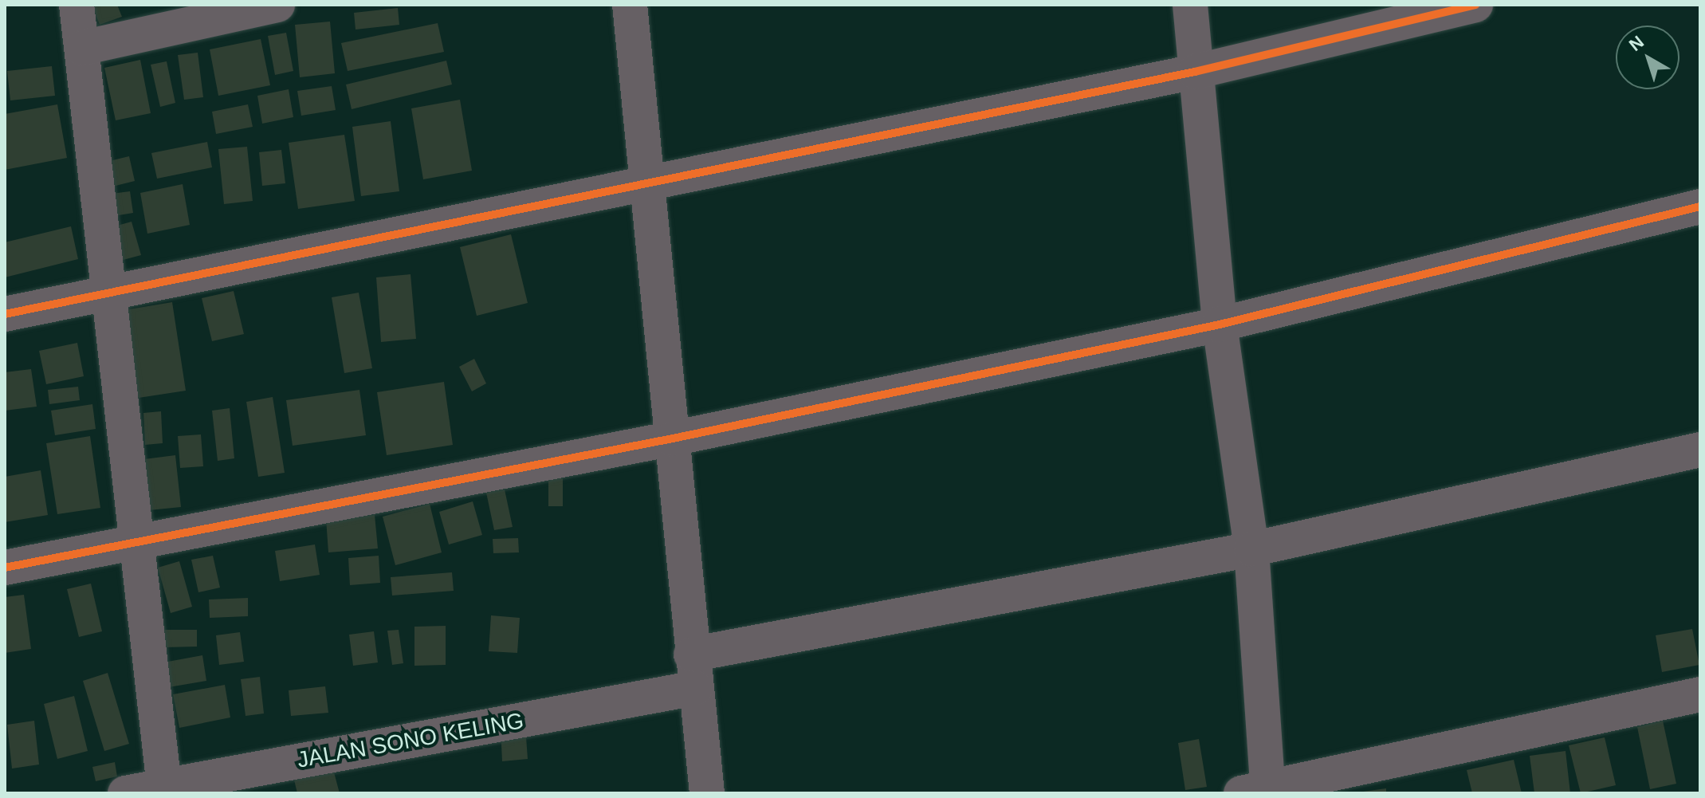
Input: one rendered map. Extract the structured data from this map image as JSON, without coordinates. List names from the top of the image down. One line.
{"streets":{"street":["JALAN SONO KELING"]},"north":"top left"}
